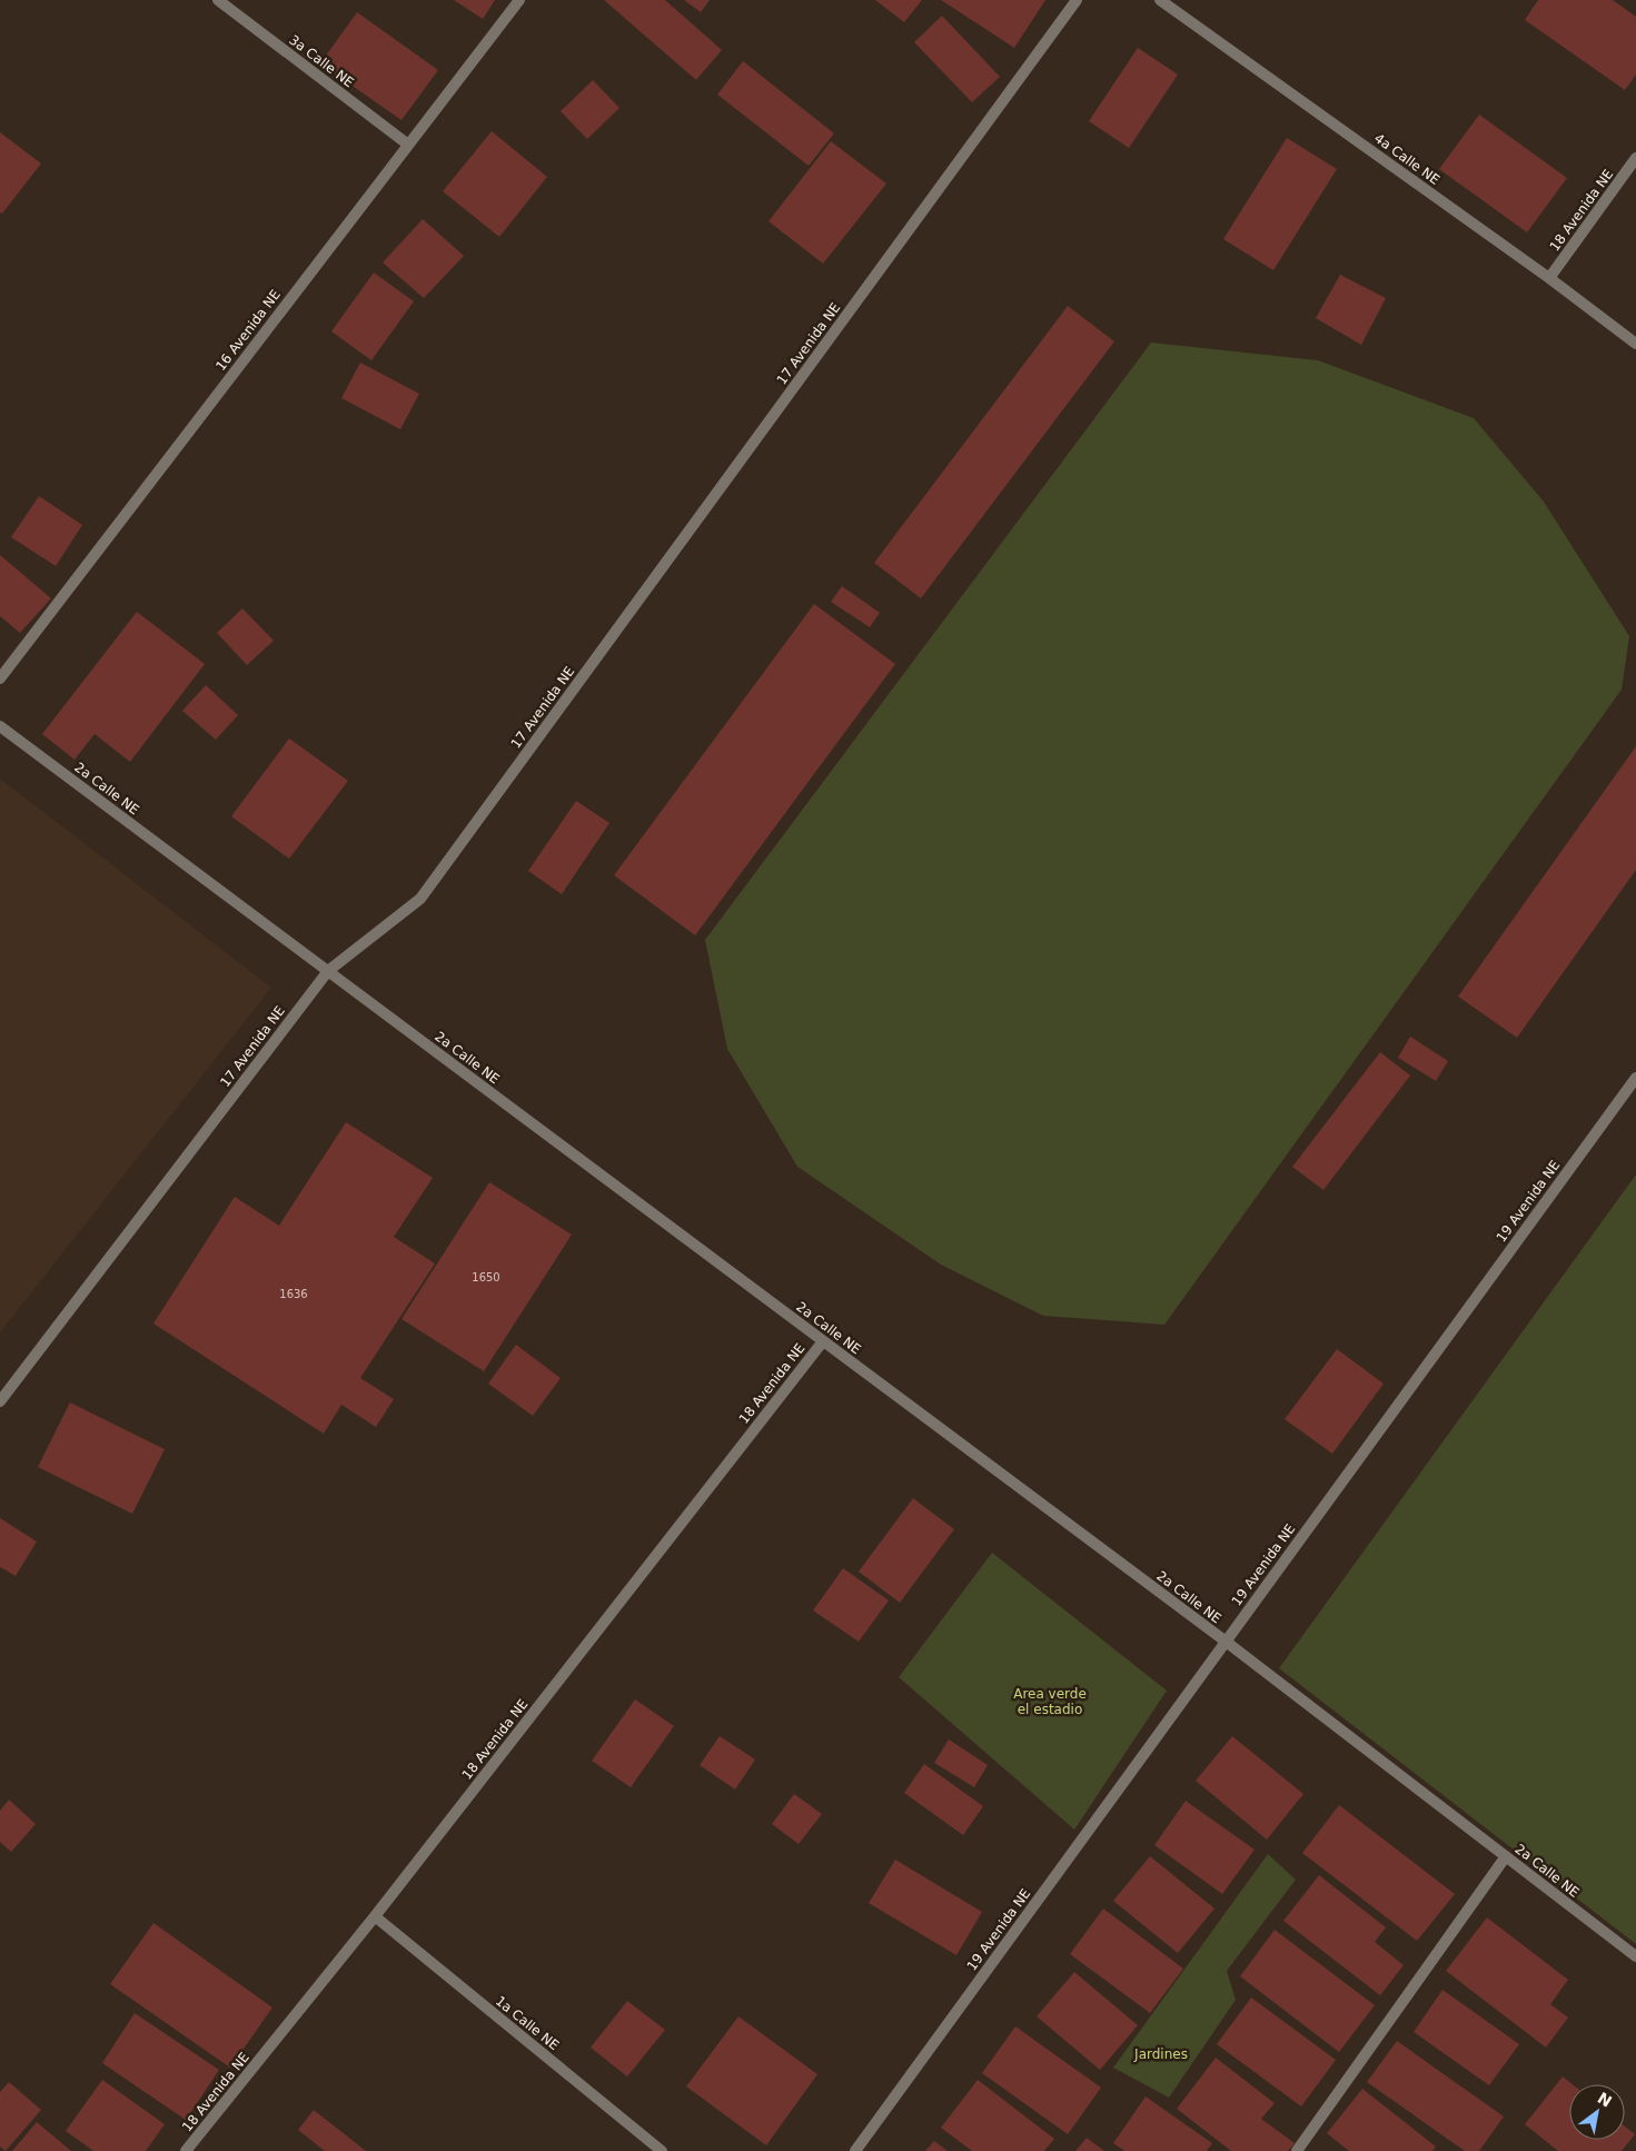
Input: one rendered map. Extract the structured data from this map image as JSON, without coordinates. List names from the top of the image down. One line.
{"streets":{"street":["3a Calle NE","4a Calle NE","18 Avenida NE","16 Avenida NE","17 Avenida NE","2a Calle NE","19 Avenida NE","1a Calle NE"]},"crossings":[["3a Calle NE","16 Avenida NE"],["4a Calle NE","18 Avenida NE"],["18 Avenida NE","2a Calle NE"],["18 Avenida NE","1a Calle NE"],["17 Avenida NE","2a Calle NE"],["2a Calle NE","19 Avenida NE"]],"parks":["Area verde el estadio","Jardines"],"house_numbers":["1650","1636"],"north":"top right"}
